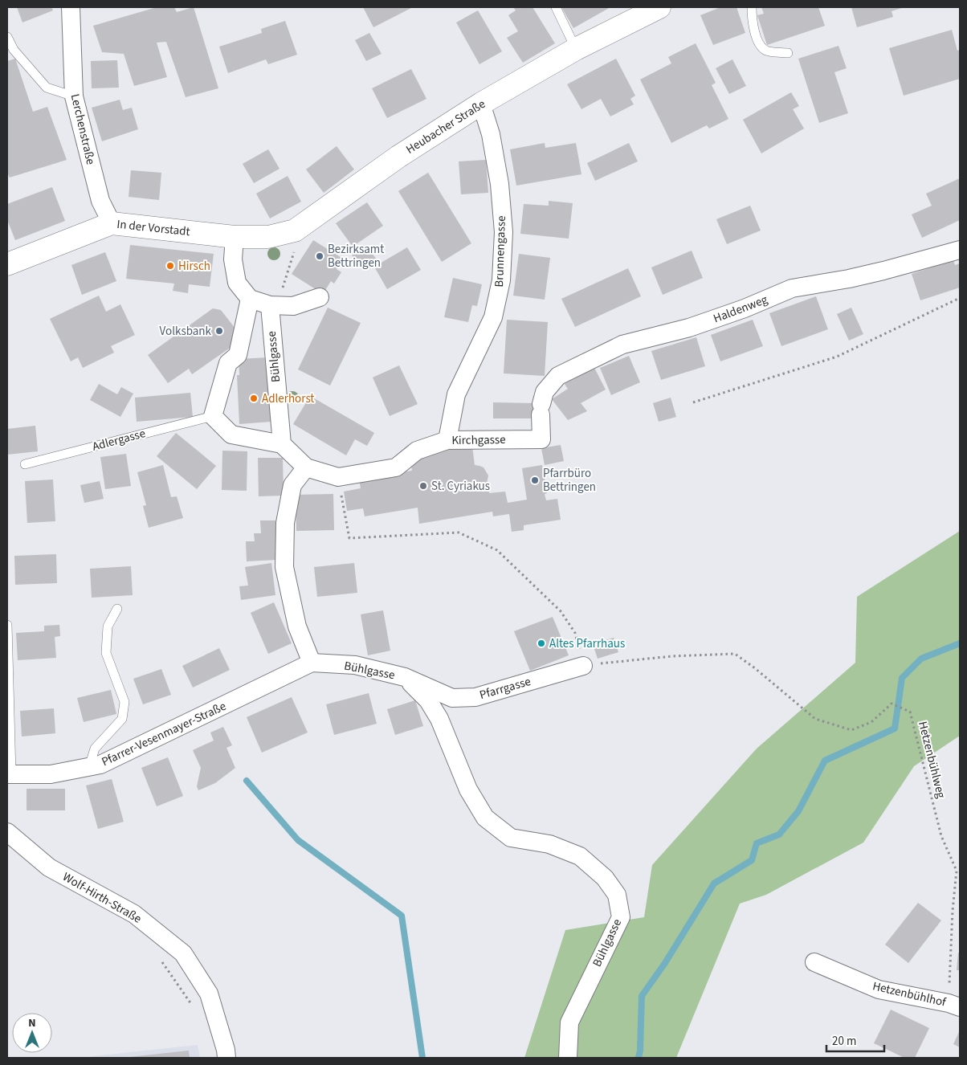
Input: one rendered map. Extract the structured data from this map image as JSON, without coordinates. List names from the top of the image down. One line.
{"streets":{"street":["Heubacher Straße","Lerchenstraße","In der Vorstadt","Brunnengasse","Haldenweg","Bühlgasse","Kirchgasse","Pfarrgasse","Pfarrer-Vesenmayer-Straße","Wolf-Hirth-Straße","Hetzenbühlhof"],"lane":["Adlergasse"],"path":["Hetzenbühlweg"]},"crossings":[["Heubacher Straße","In der Vorstadt"],["Heubacher Straße","Brunnengasse"],["Lerchenstraße","In der Vorstadt"],["Brunnengasse","Kirchgasse"],["Haldenweg","Kirchgasse"],["Bühlgasse","Pfarrgasse"],["Bühlgasse","Pfarrer-Vesenmayer-Straße"],["Pfarrgasse","Hetzenbühlweg"],["Hetzenbühlweg","Hetzenbühlhof"]],"places":["Bezirksamt Bettringen","Hirsch","Volksbank","Adlerhorst","Pfarrbüro Bettringen","St. Cyriakus","Altes Pfarrhaus"],"scale_bar":"20 m","north":"top"}
